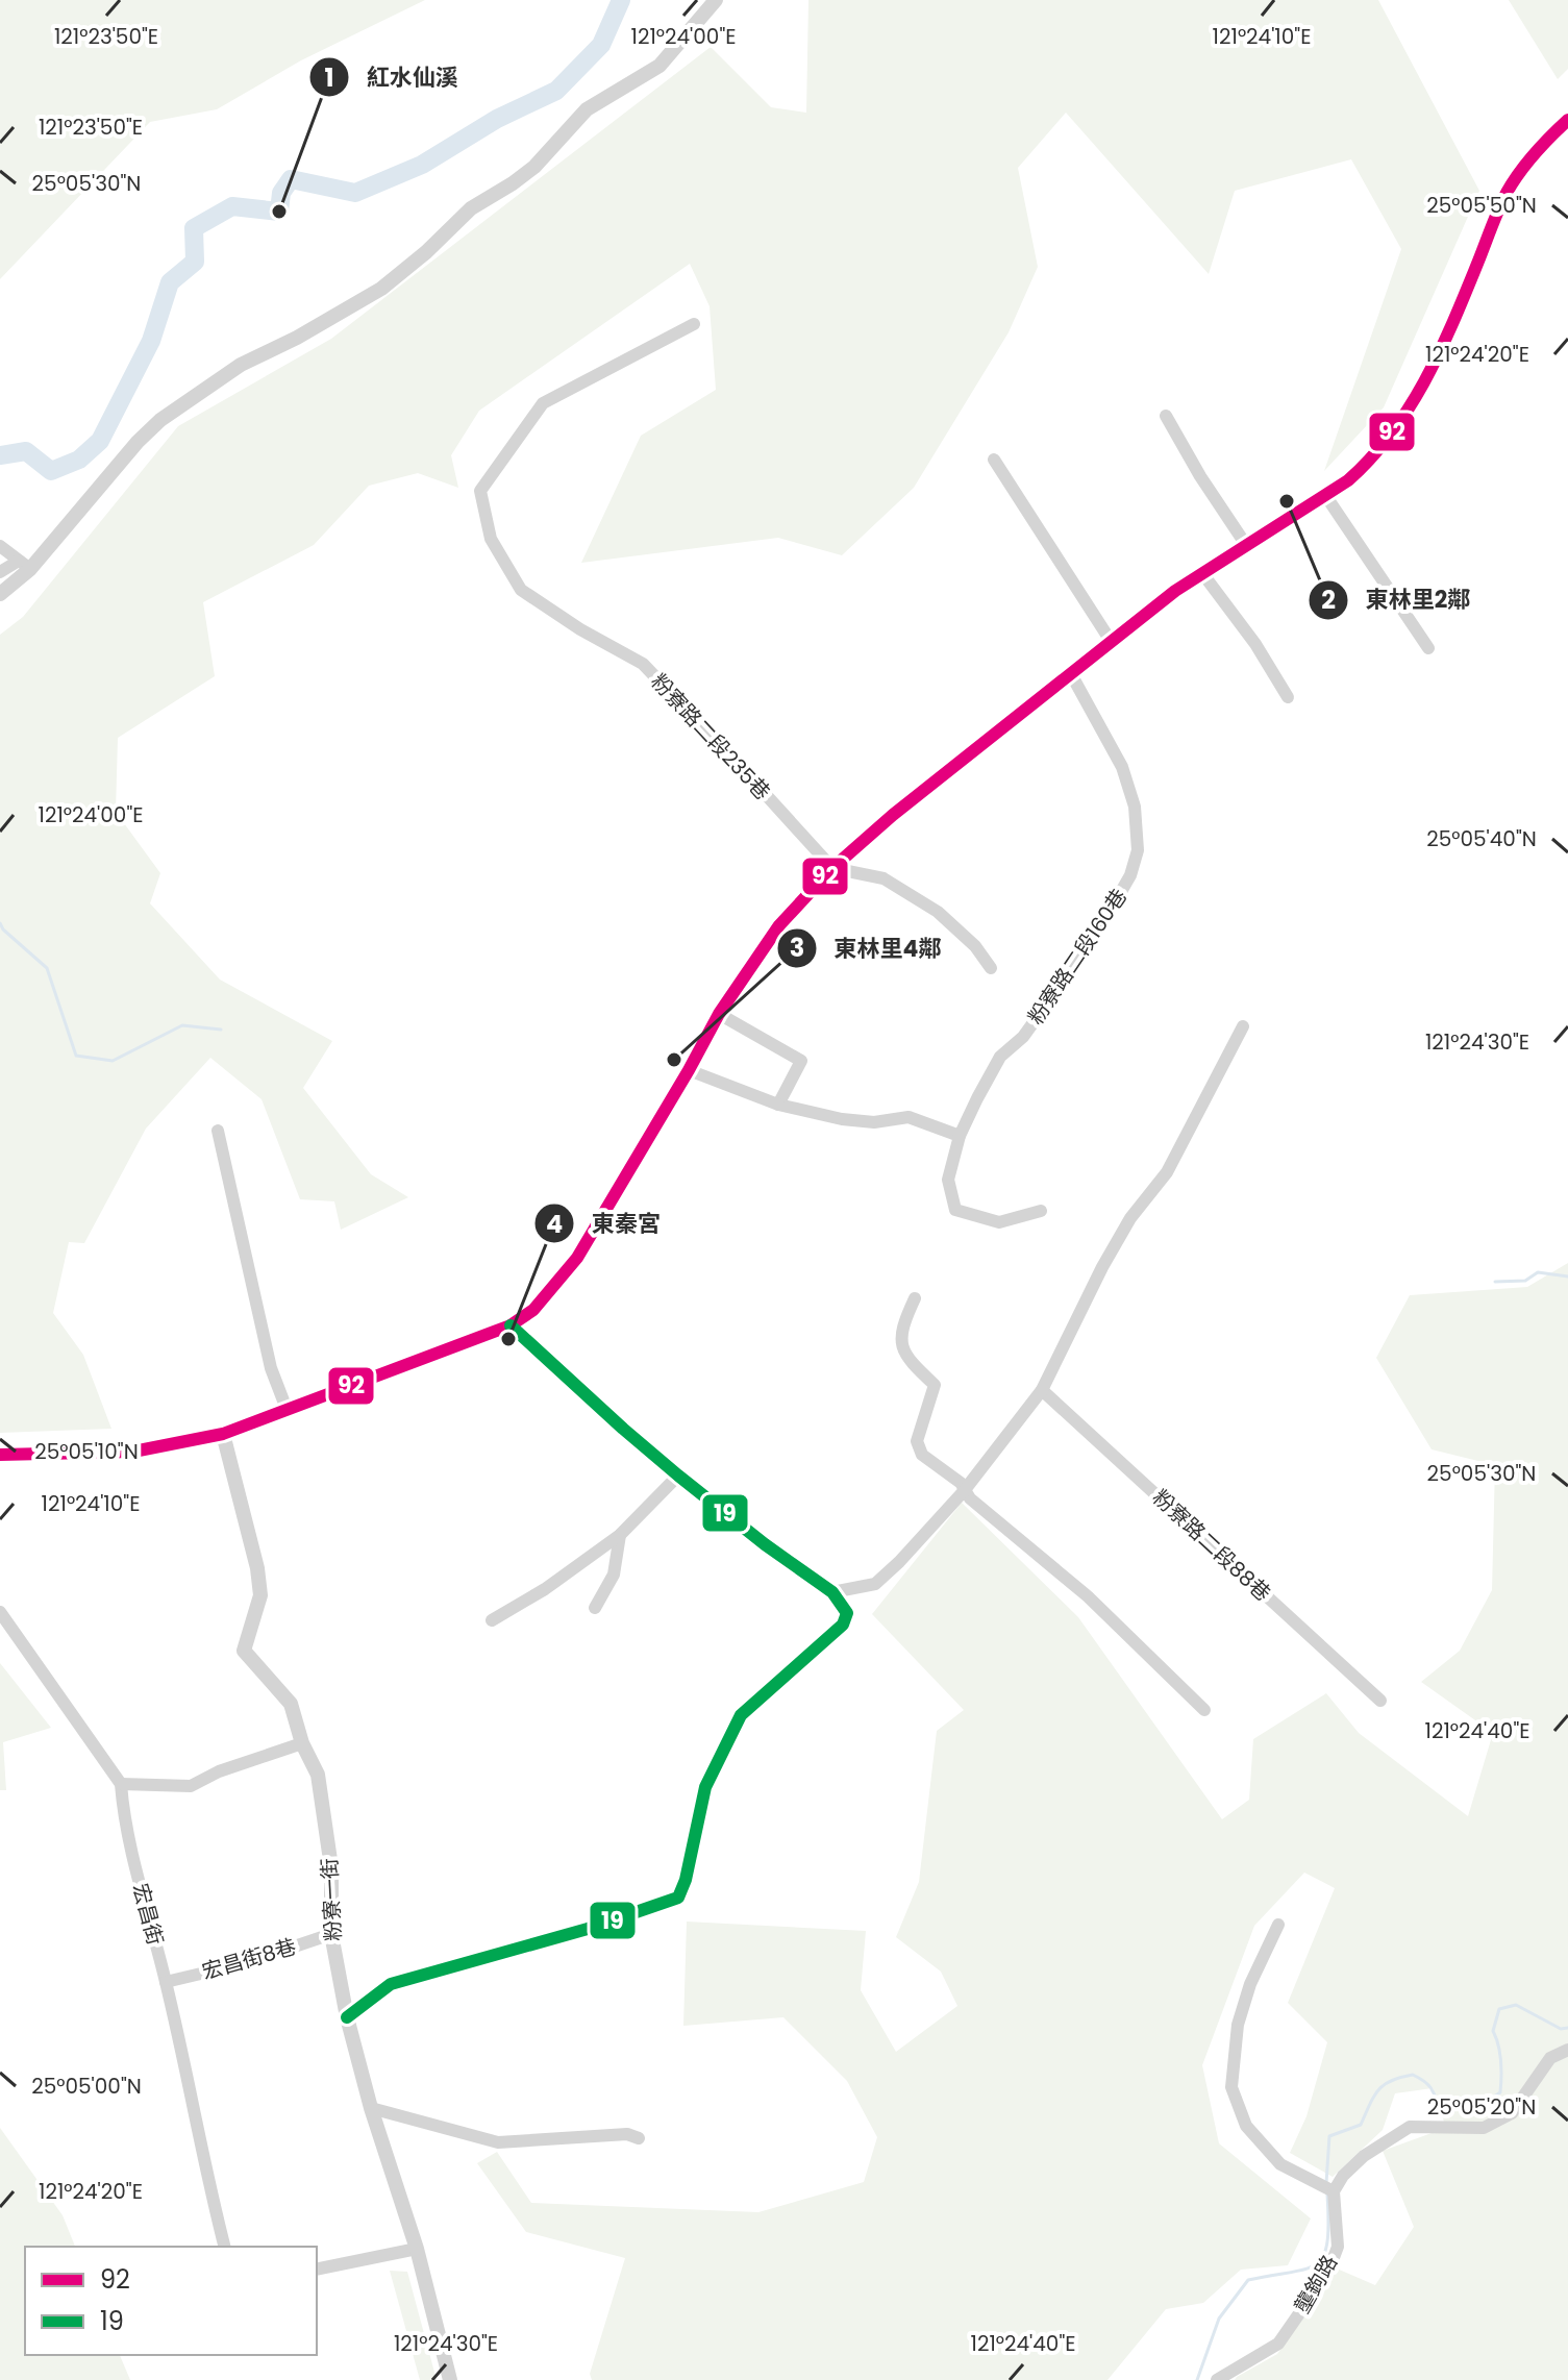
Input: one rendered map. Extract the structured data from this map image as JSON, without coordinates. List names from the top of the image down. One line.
{"streets":{"street":["粉寮路二段235巷","粉寮路二段160巷","粉寮路二段88巷","粉寮一街","宏昌街","宏昌街8巷","壟鉤路"]},"crossings":[["粉寮一街","宏昌街8巷"],["宏昌街","宏昌街8巷"]],"places":["紅水仙溪","東林里2鄰","東林里4鄰","東秦宮"],"lines":["transit line 92","transit line 19"],"legend":["92","19"],"coordinates":["121°23'50\"E","121°24'00\"E","121°24'10\"E","25°05'30\"N","25°05'50\"N","121°24'20\"E","25°05'40\"N","121°24'30\"E","25°05'10\"N","121°24'40\"E","25°05'00\"N","25°05'20\"N"]}
